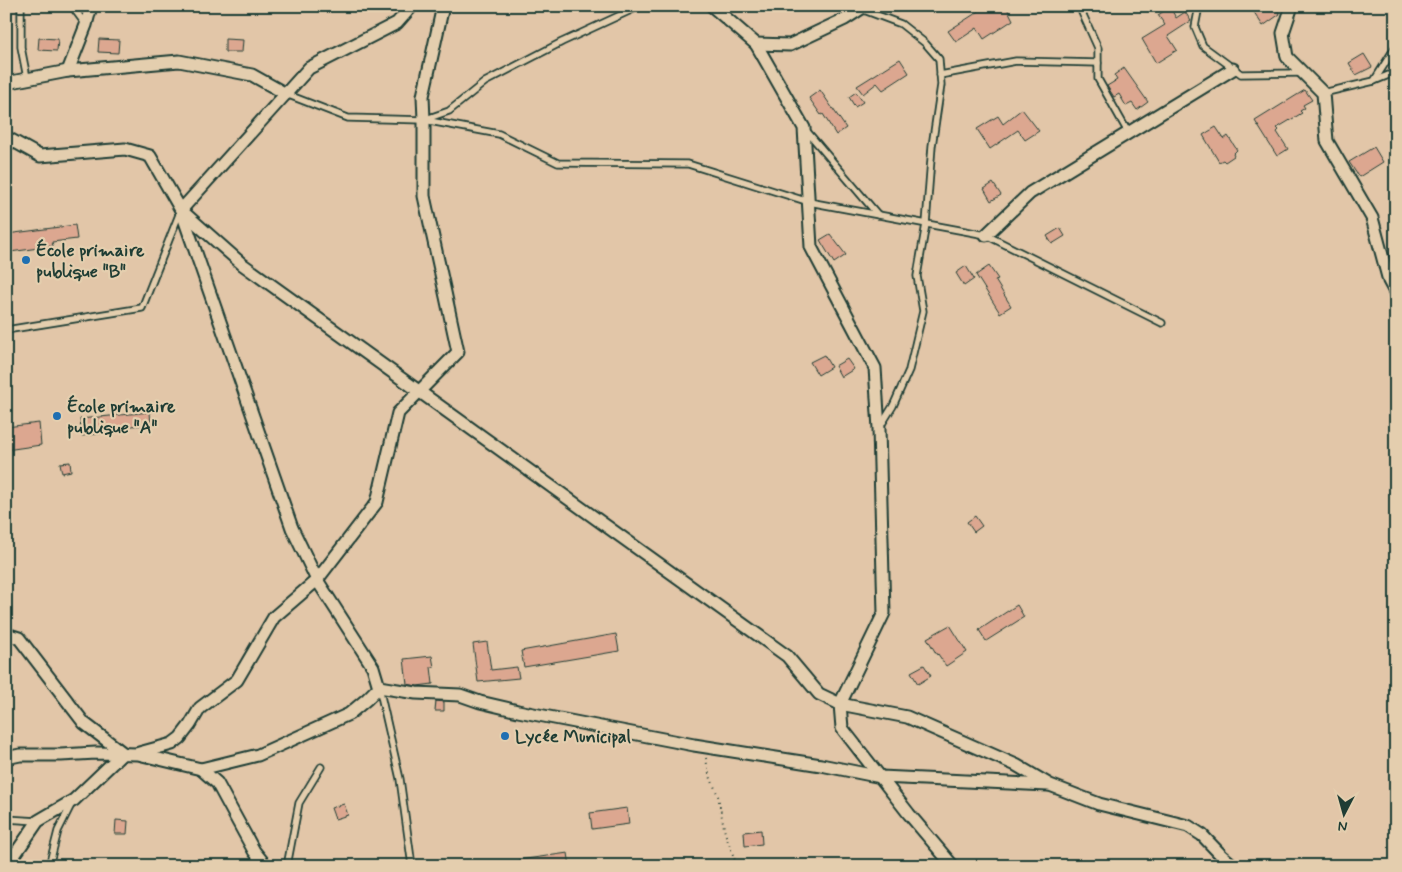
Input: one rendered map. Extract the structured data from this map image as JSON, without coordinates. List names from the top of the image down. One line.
{"places":["École primaire publique \"B\"","École primaire publique \"A\"","Lycée Municipal"],"north":"bottom"}
